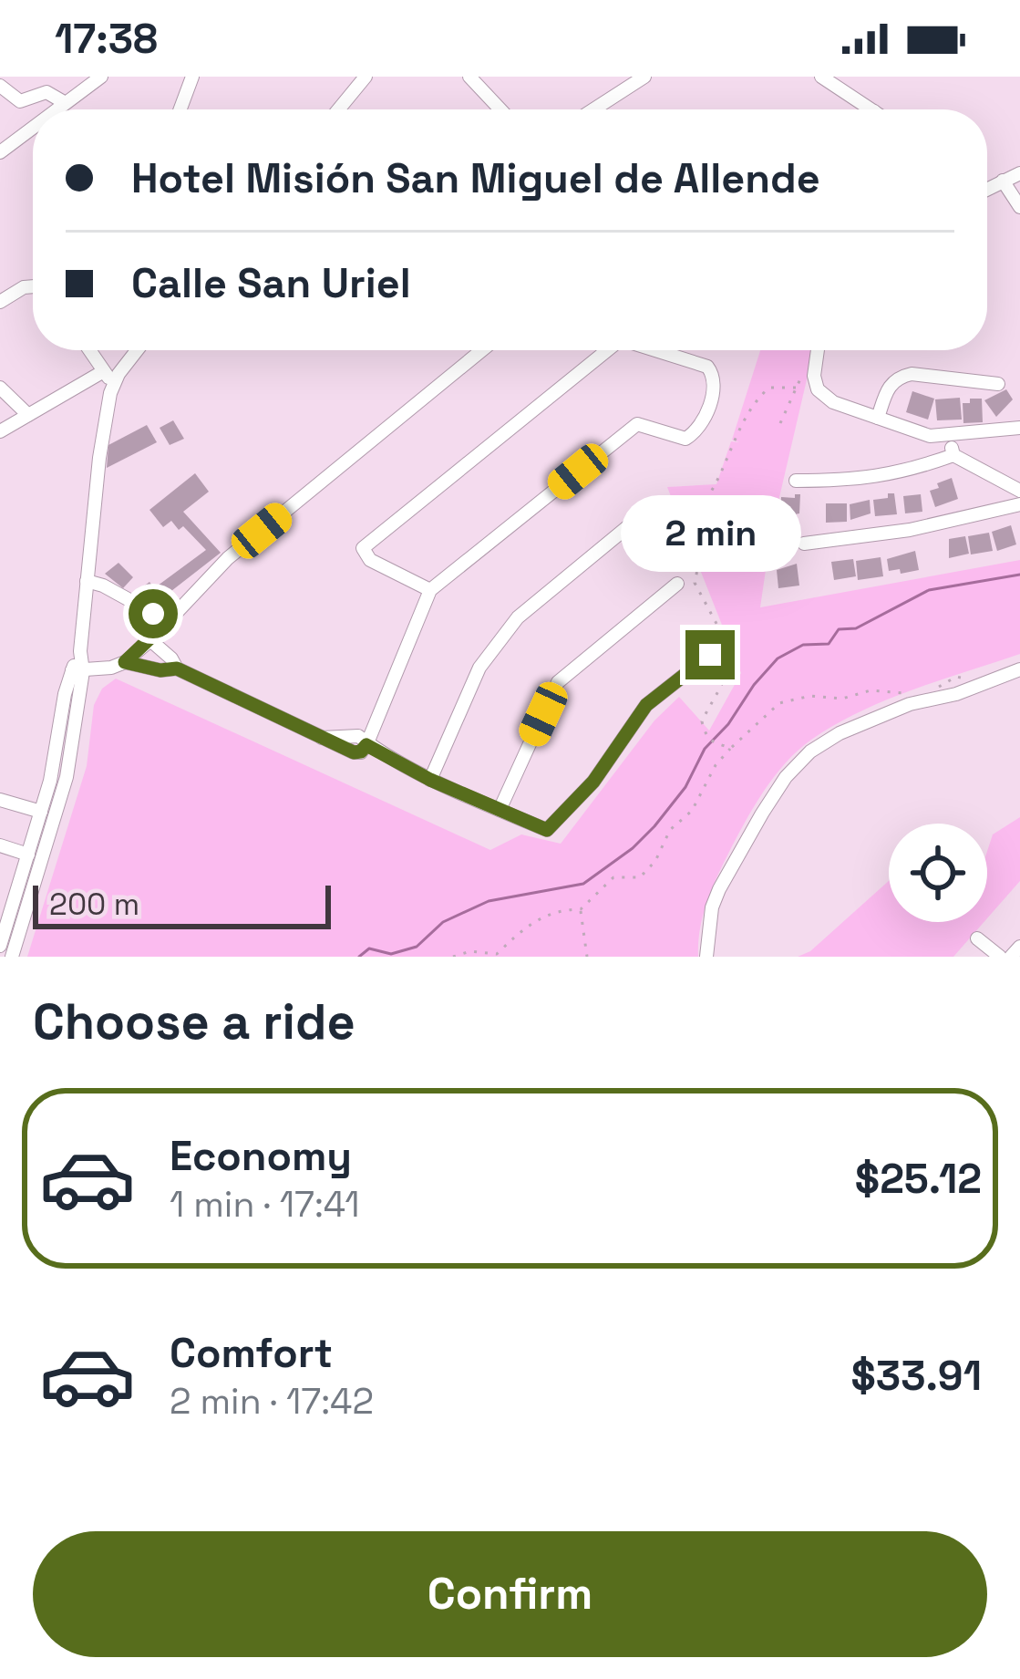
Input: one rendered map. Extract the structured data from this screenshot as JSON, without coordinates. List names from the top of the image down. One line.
{"scale_bar":"200 m","page":{"status":"17:38","banner":["Hotel Misión San Miguel de Allende","Calle San Uriel"],"bubble":"2 min","scale":"200 m","heading":"Choose a ride","list":[{"name":"Economy","note":"1 min · 17:41","value":"$25.12"},{"name":"Comfort","note":"2 min · 17:42","value":"$33.91"}],"buttons":"Confirm"}}
